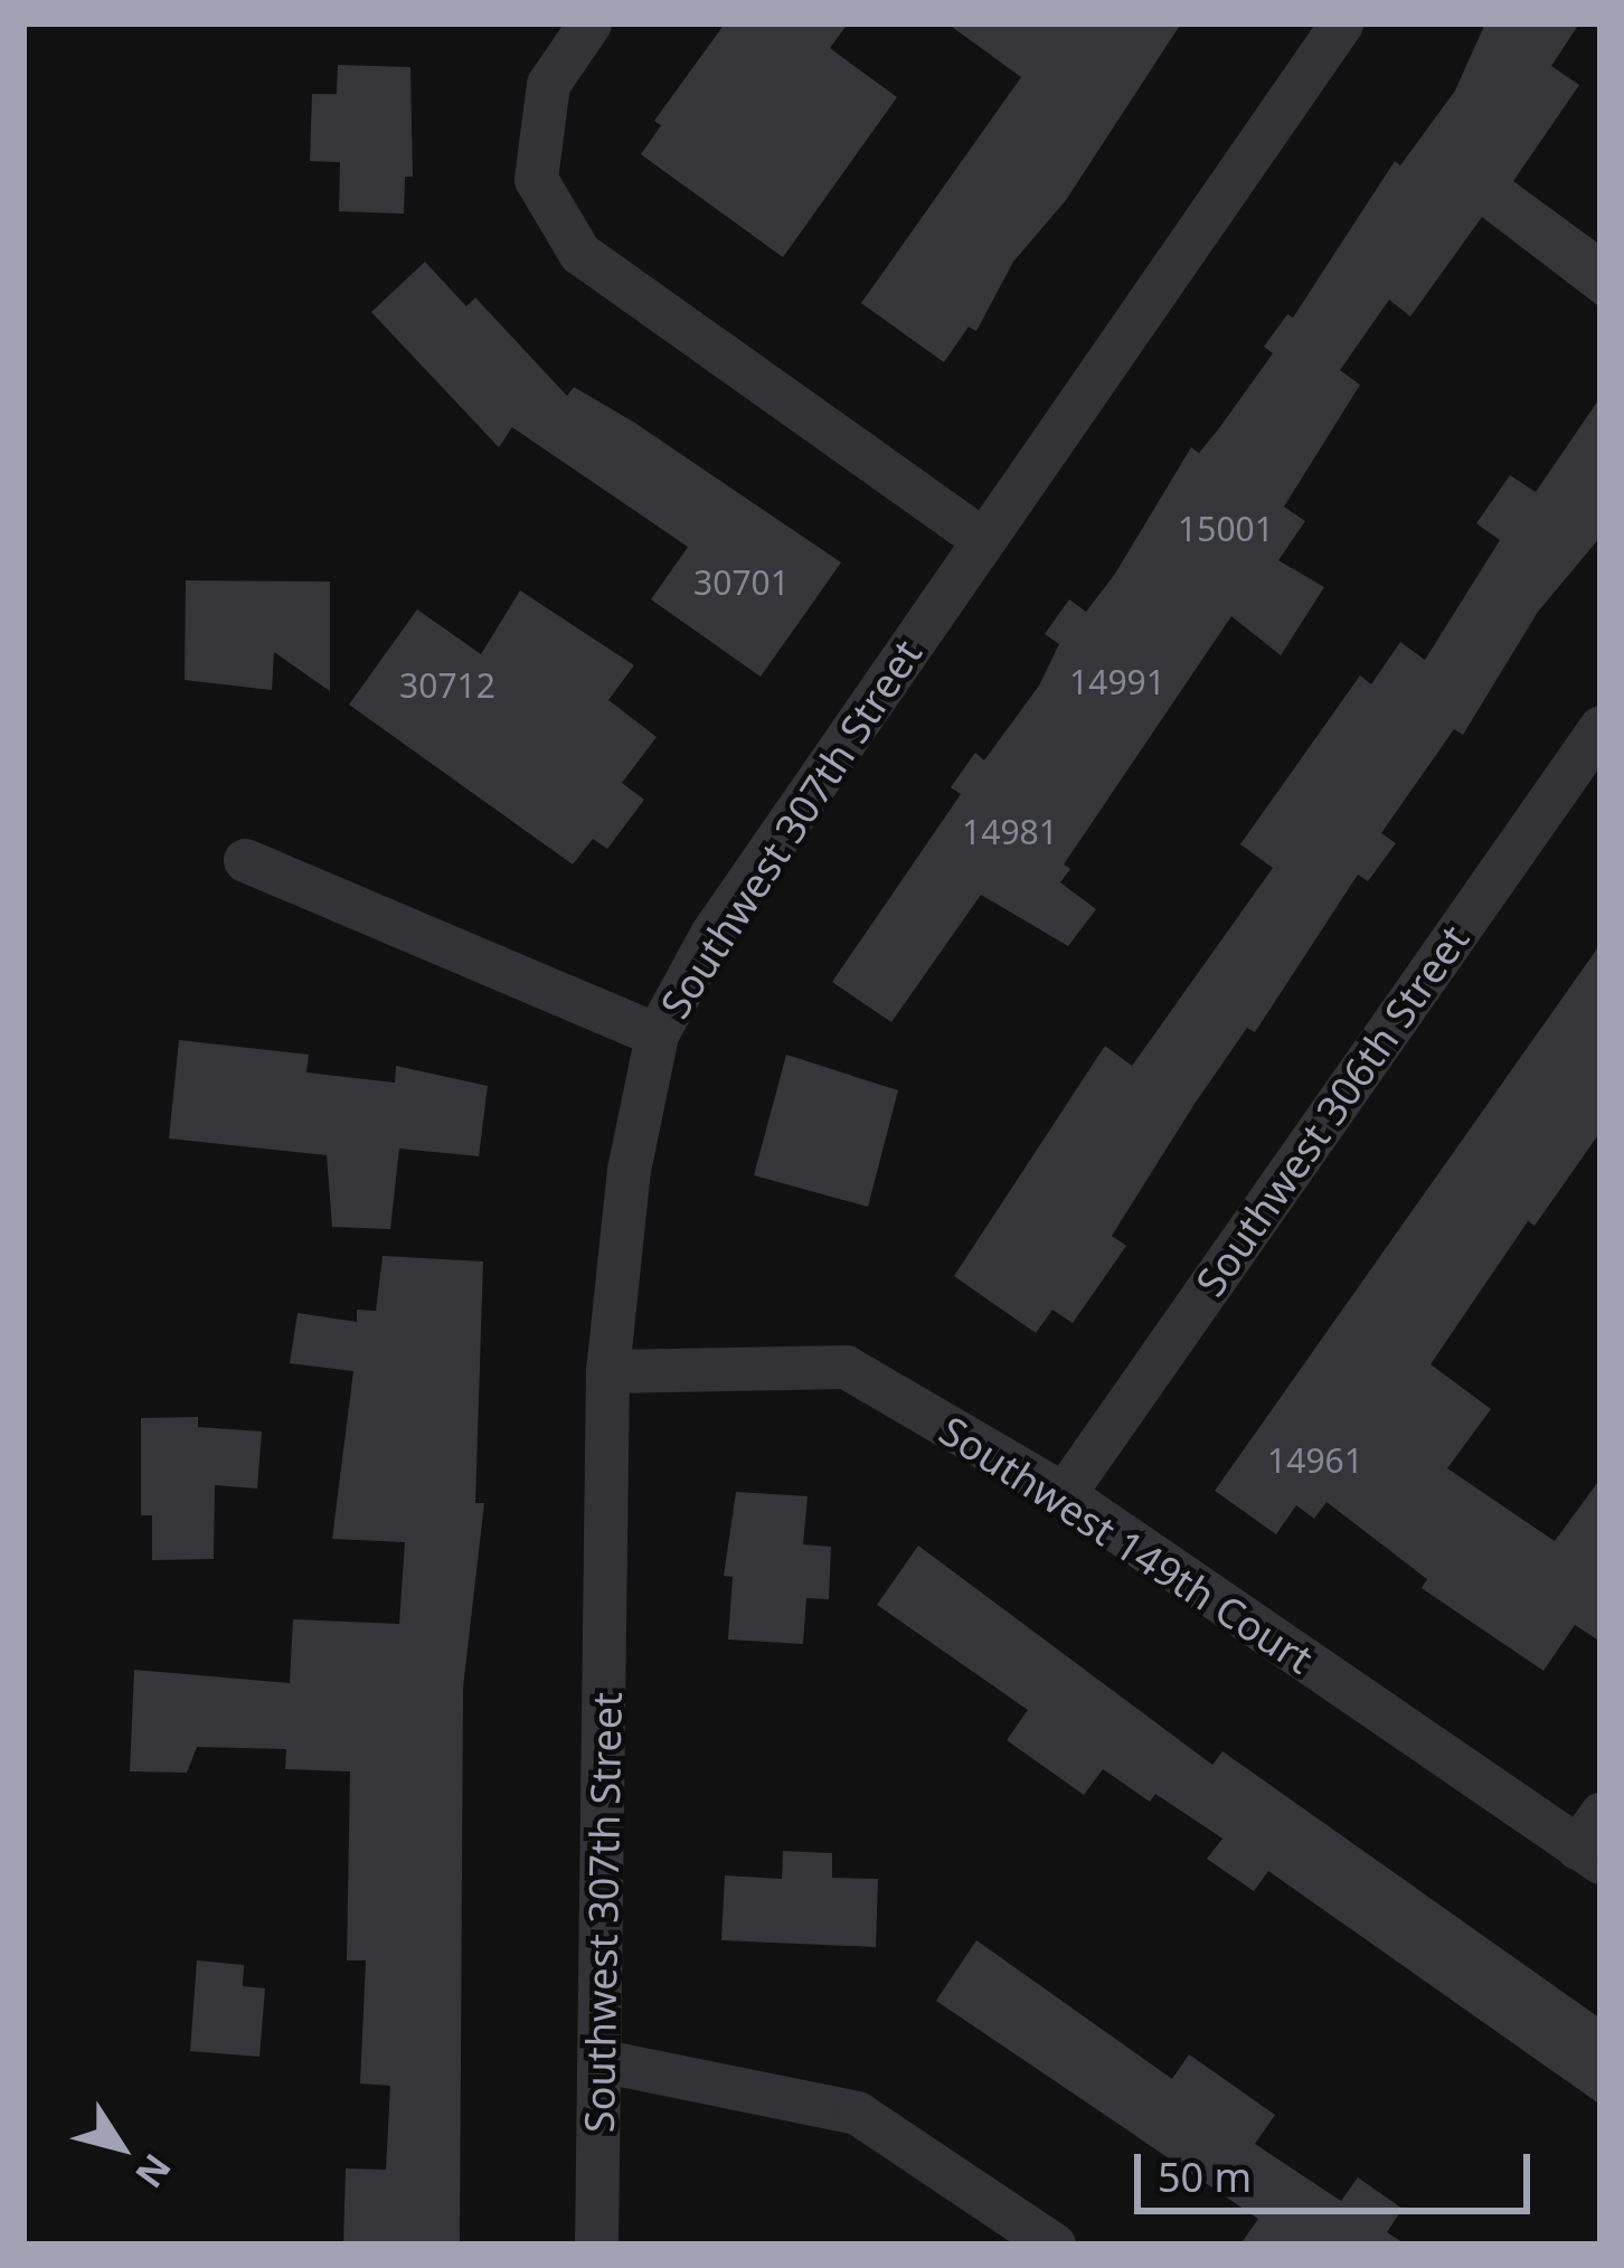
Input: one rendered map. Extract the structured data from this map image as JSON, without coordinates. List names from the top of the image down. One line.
{"streets":{"street":["Southwest 307th Street","Southwest 306th Street","Southwest 149th Court"]},"crossings":[["Southwest 307th Street","Southwest 149th Court"],["Southwest 306th Street","Southwest 149th Court"]],"house_numbers":["15001","30701","14991","30712","14981","14961"],"scale_bar":"50 m","north":"bottom right"}
